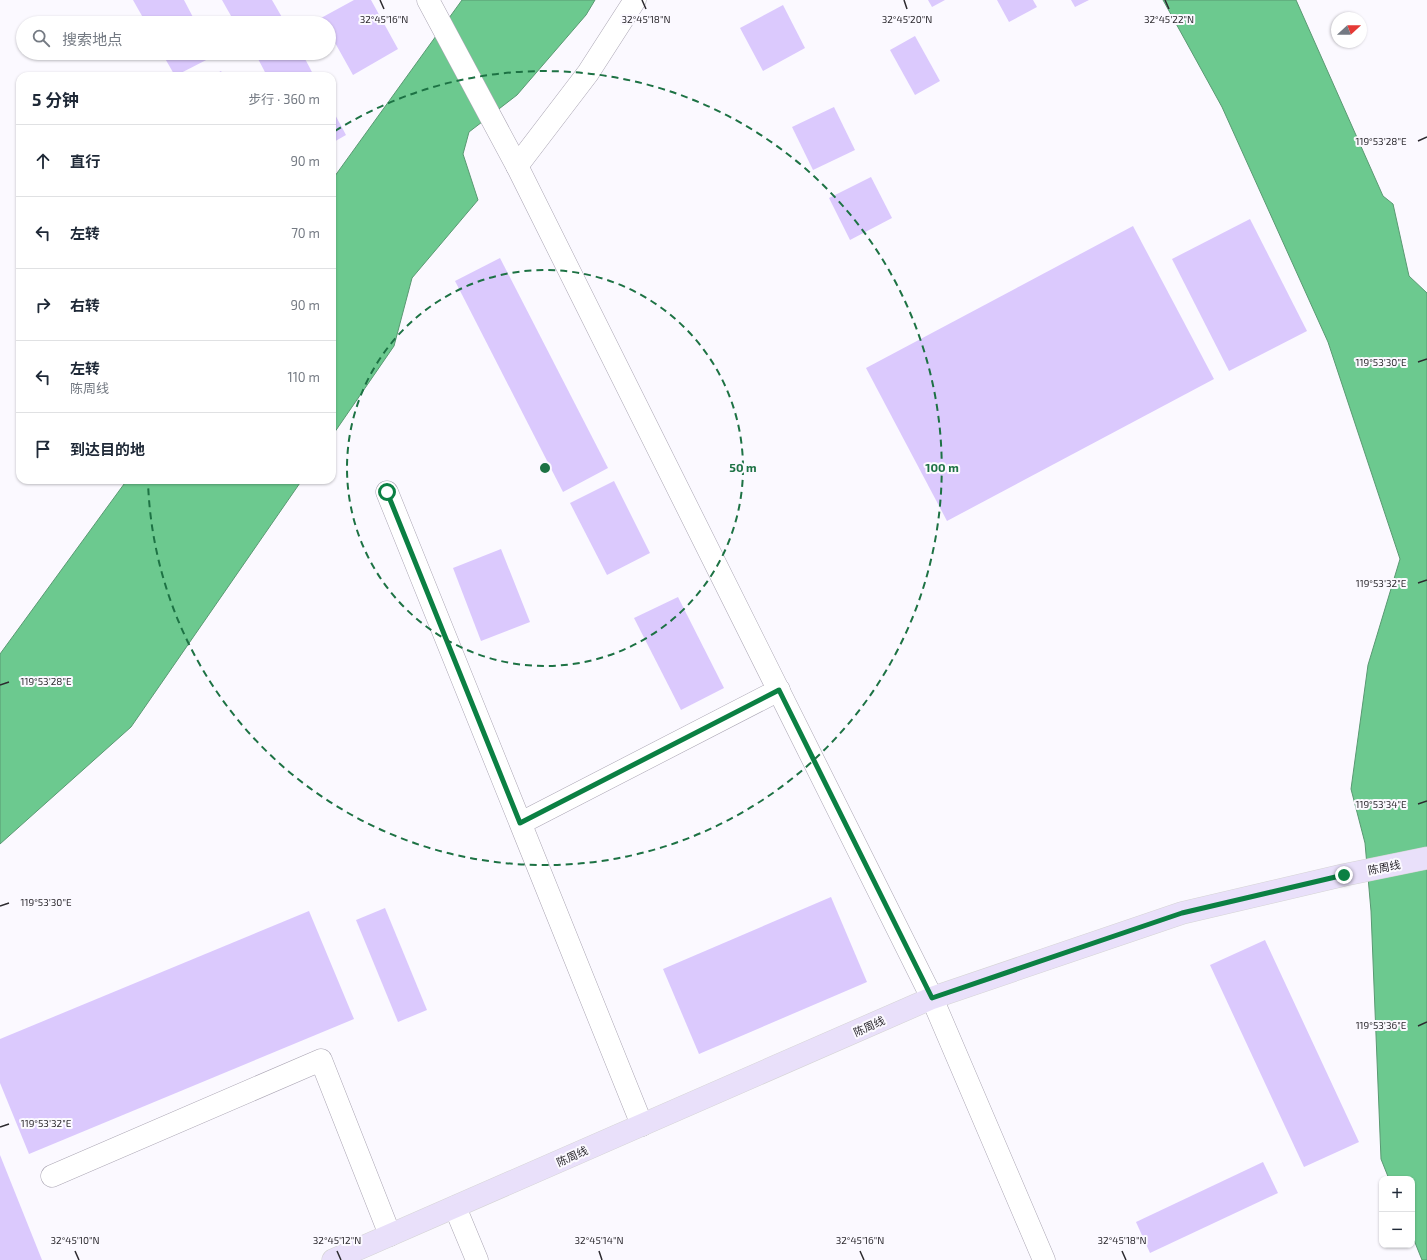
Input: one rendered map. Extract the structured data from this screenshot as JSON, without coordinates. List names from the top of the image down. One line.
{"streets":{"main road":["陈周线"]},"north":"right","page":{"search":"搜索地点","heading":["5 分钟","步行 · 360 m"],"list":[["直行","90 m"],["左转","70 m"],["右转","90 m"],["左转","陈周线","110 m"],"到达目的地"],"map_buttons":["+","−"]},"coordinates":["32°45'16\"N","32°45'22\"N","32°45'18\"N","32°45'20\"N","119°53'28\"E","119°53'30\"E","119°53'32\"E","119°53'34\"E","119°53'36\"E","32°45'10\"N","32°45'12\"N","32°45'14\"N"],"rings":["50 m","100 m"]}
